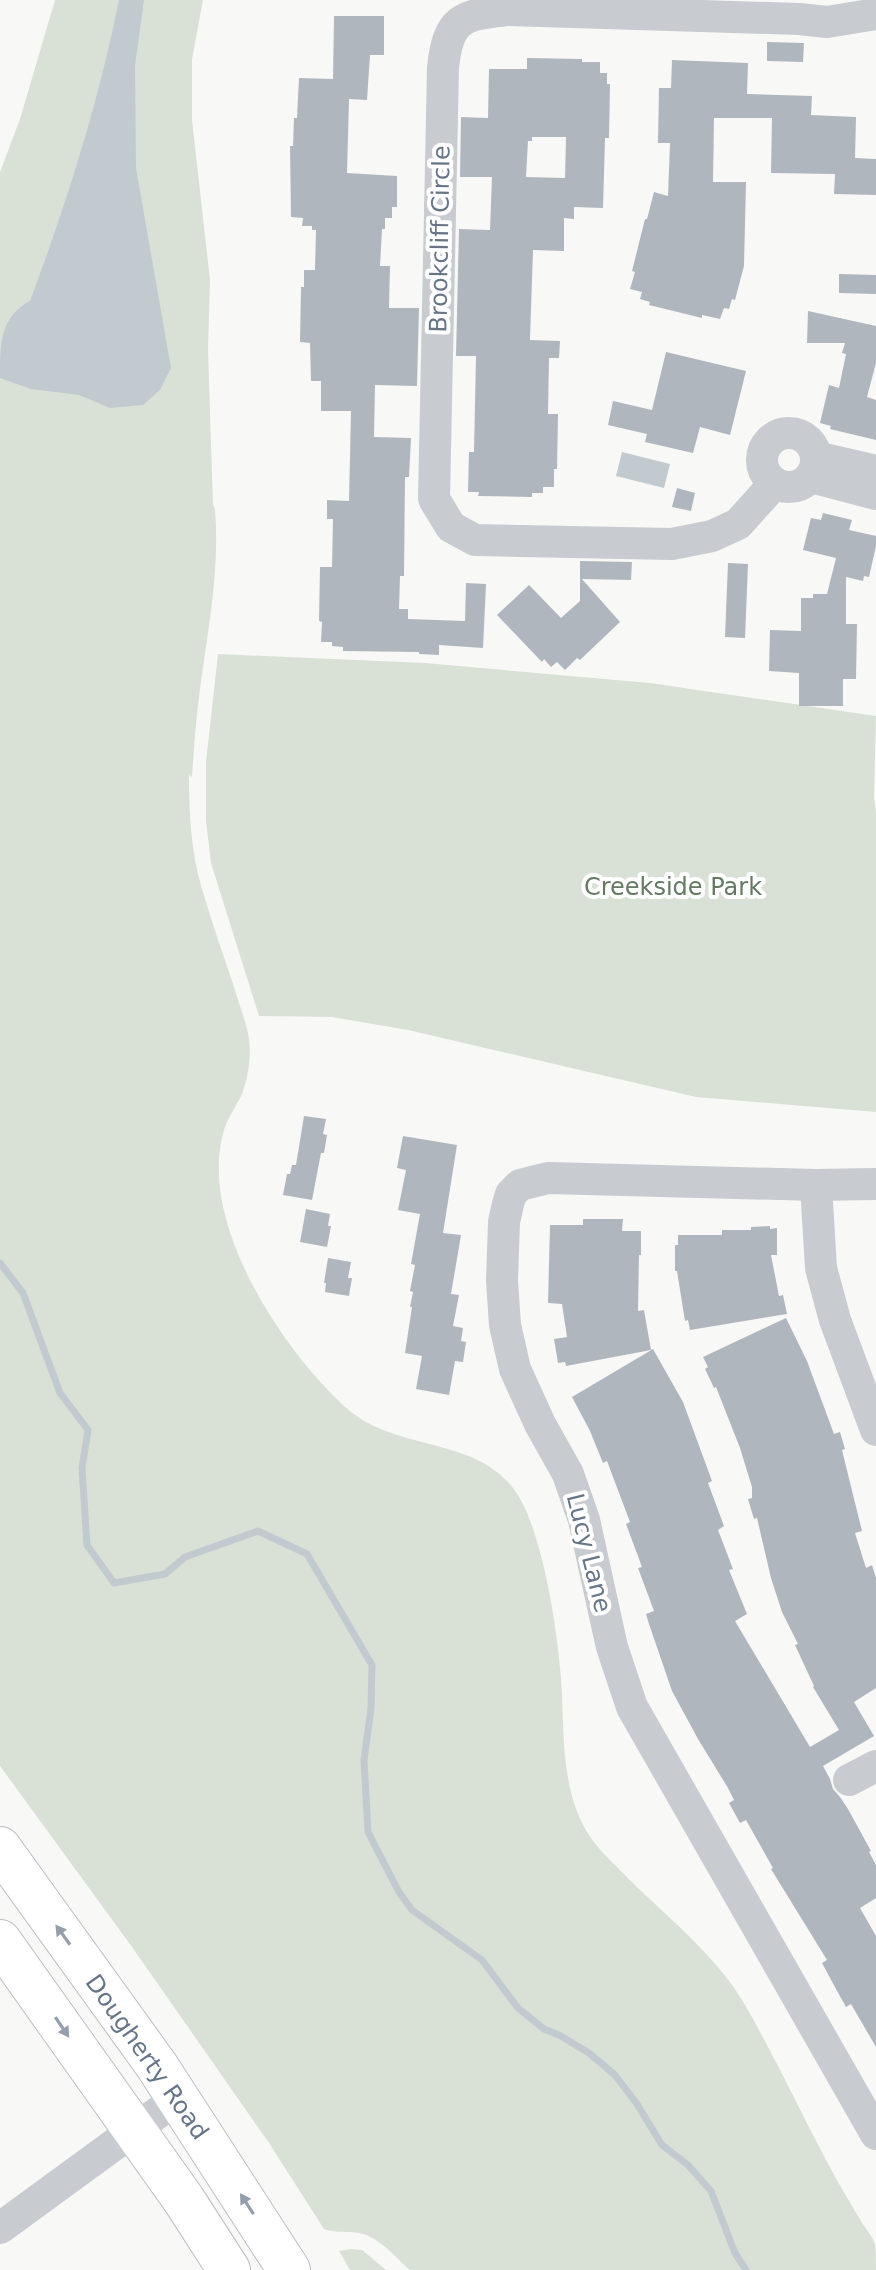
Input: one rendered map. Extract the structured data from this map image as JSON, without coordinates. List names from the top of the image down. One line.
{"streets":{"main road":["Dougherty Road"],"street":["Brookcliff Circle","Lucy Lane"]},"parks":["Creekside Park"]}
